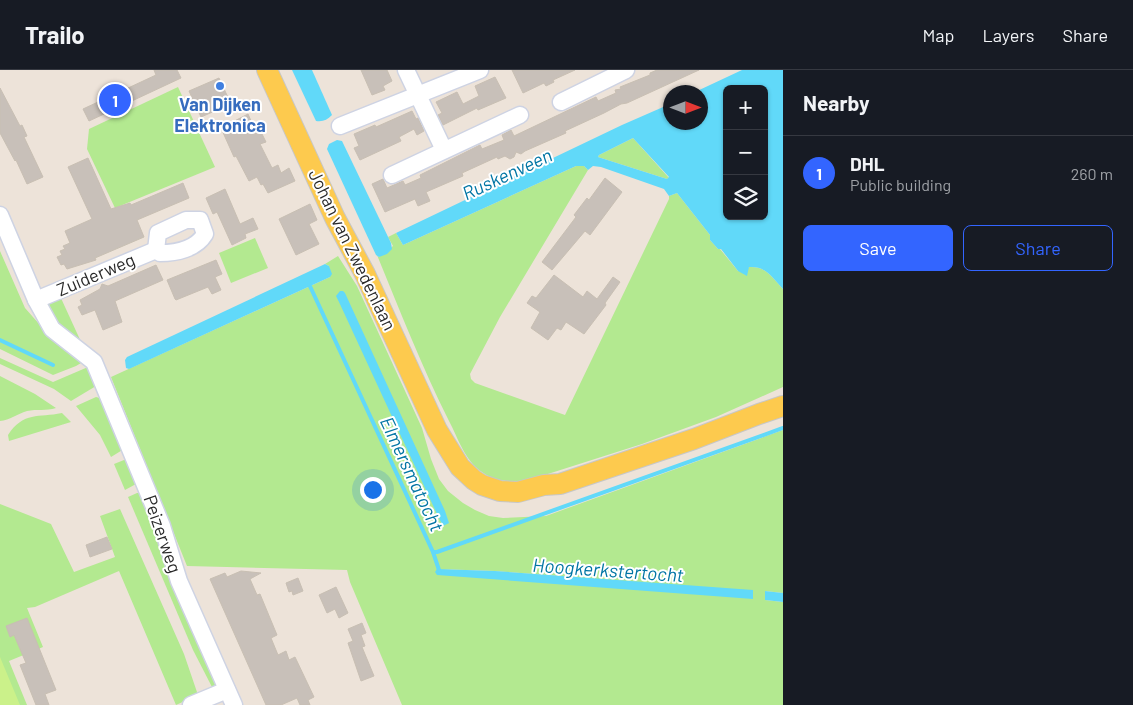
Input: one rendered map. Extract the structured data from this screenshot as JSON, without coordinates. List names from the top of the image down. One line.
{"streets":{"main road":["Johan van Zwedenlaan"],"street":["Zuiderweg","Peizerweg"]},"crossings":[["Zuiderweg","Peizerweg"]],"water":["Ruskenveen","Elmersmatocht","Hoogkerkstertocht"],"places":["Van Dijken Elektronica"],"north":"right","page":{"header":"Trailo","nav":["Map","Layers","Share"],"heading":"Nearby","pins":"1","map_buttons":["+","−"],"list":[{"mark":"1","name":"DHL","note":"Public building","value":"260 m"}],"buttons":["Save","Share"]}}
